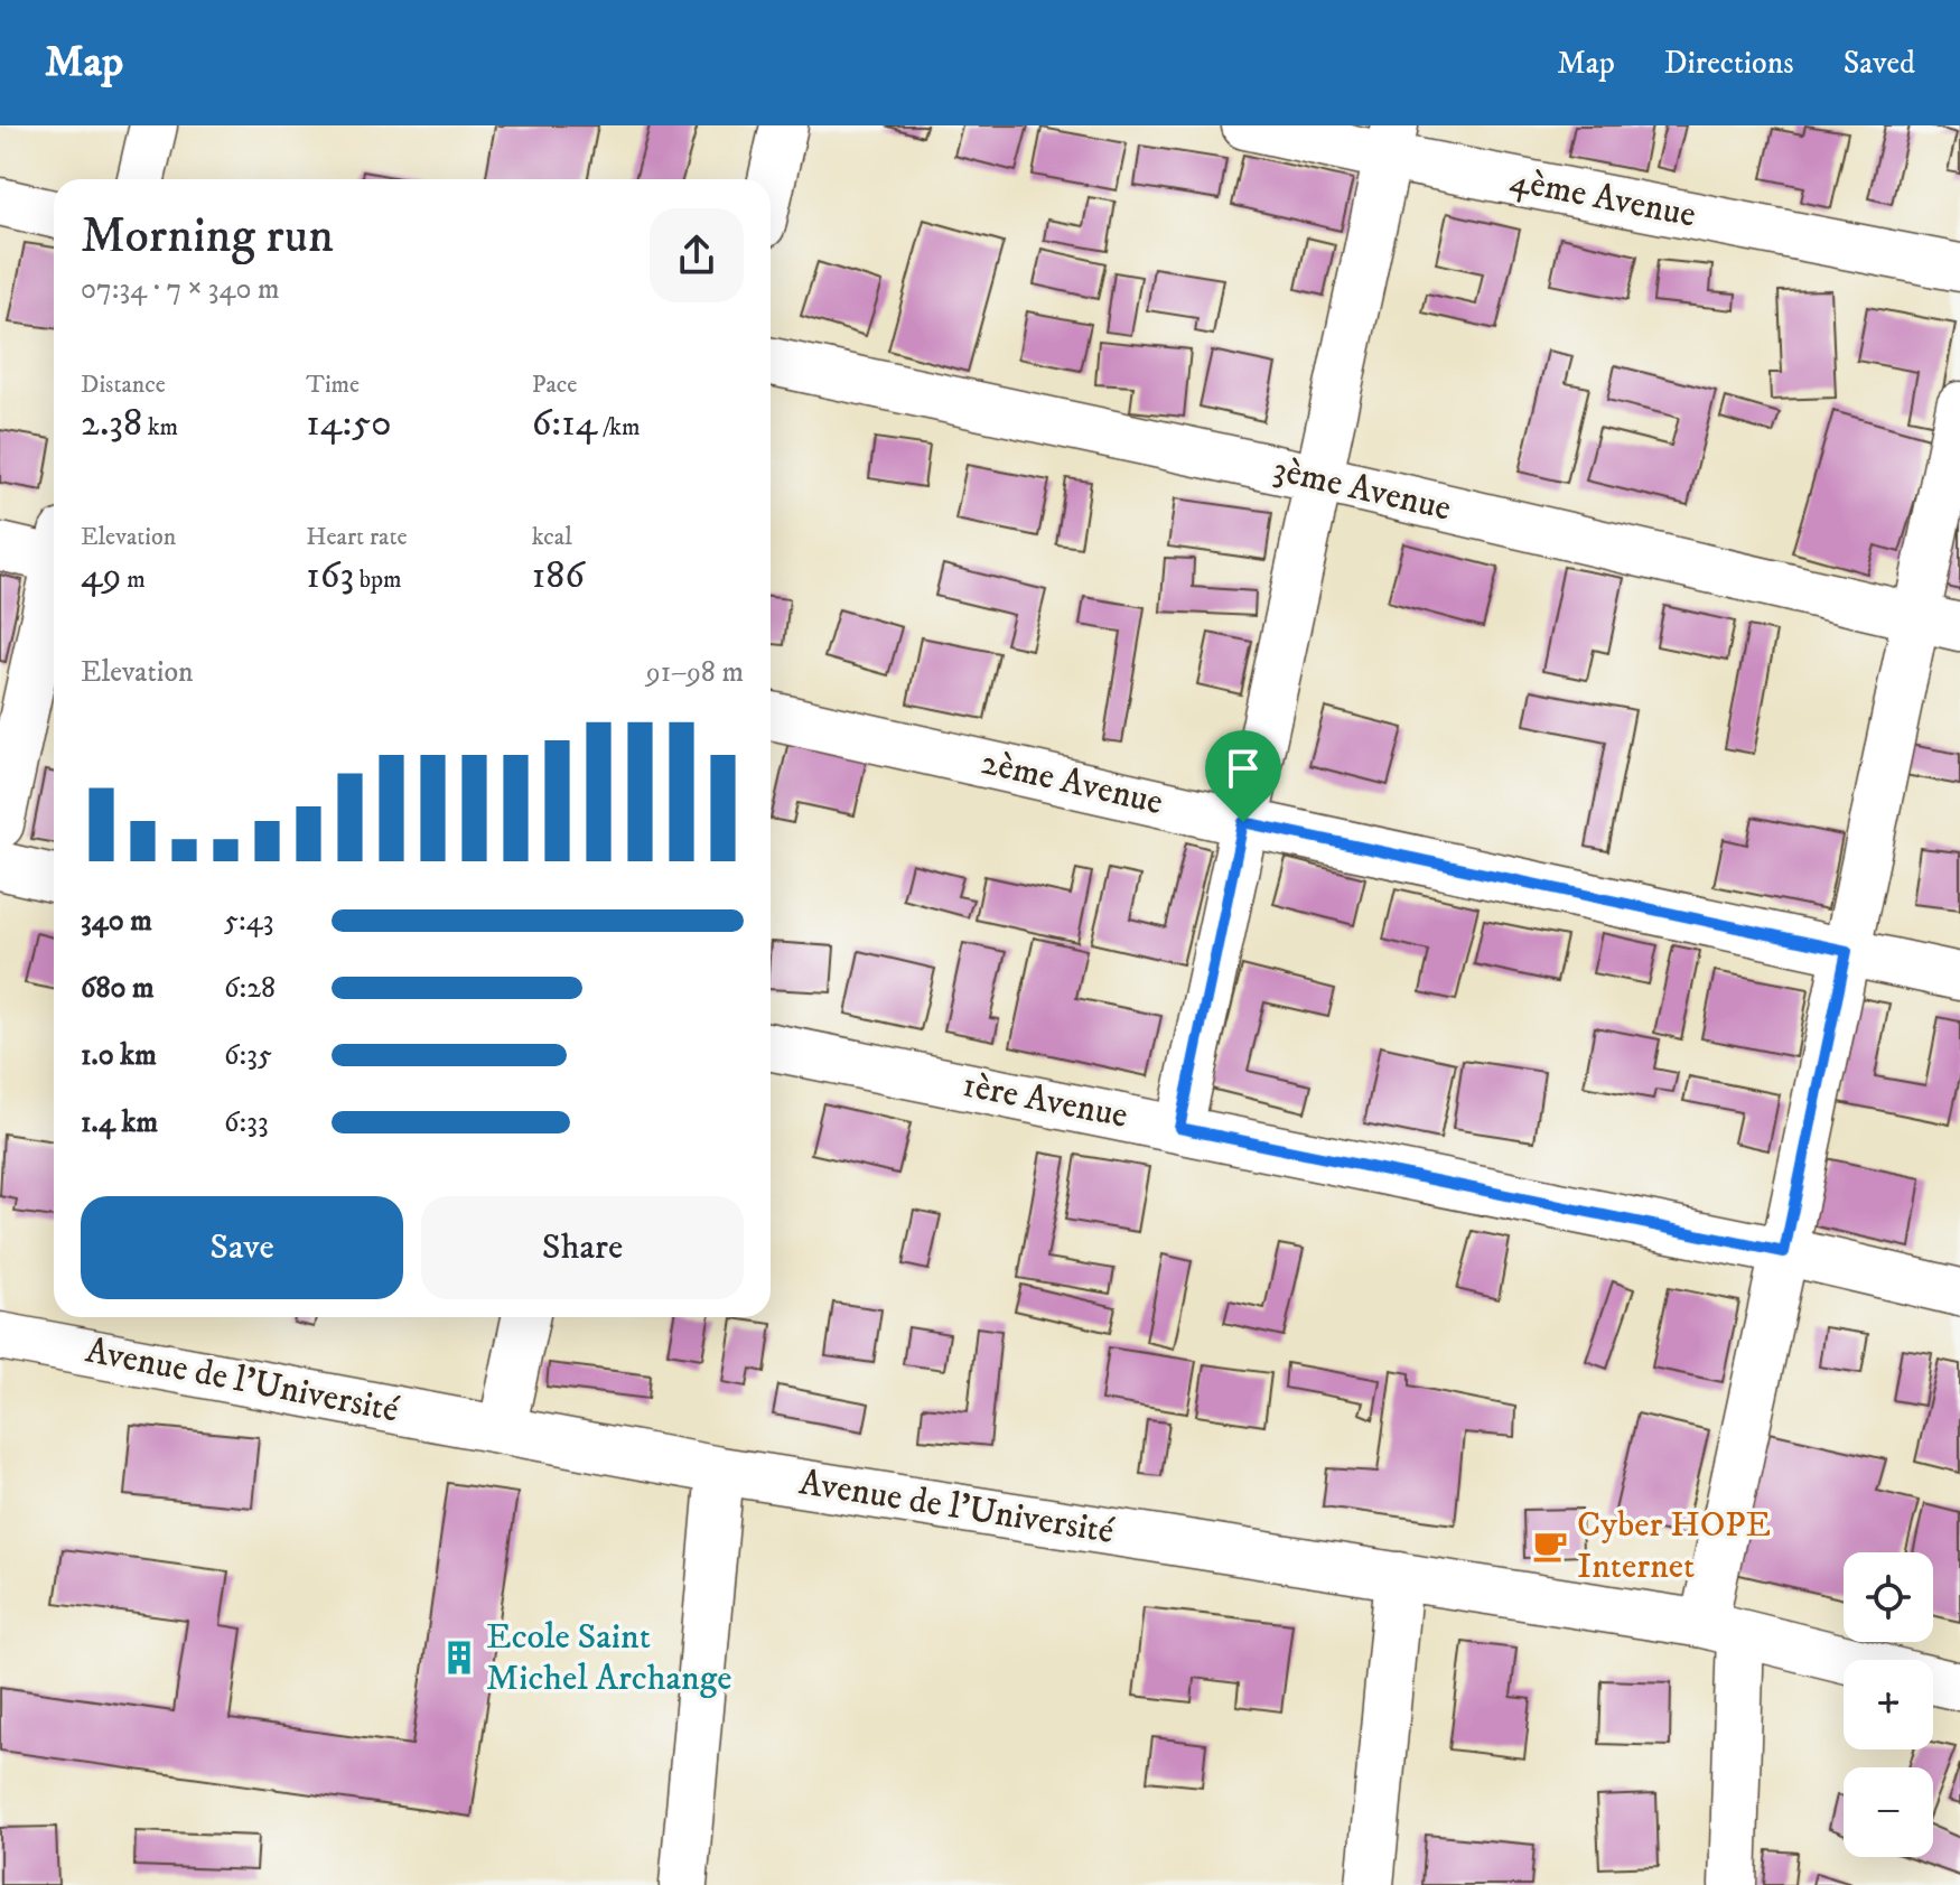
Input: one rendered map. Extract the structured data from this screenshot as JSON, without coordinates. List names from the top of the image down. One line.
{"streets":{"street":["4ème Avenue","3ème Avenue","2ème Avenue","1ère Avenue","Avenue de l'Université"]},"places":{"cafe":["Cyber HOPE Internet"],"building":["Ecole Saint Michel Archange"]},"page":{"header":"Map","nav":["Map","Directions","Saved"],"heading":["Morning run","07:34 · 7 × 340 m"],"stats":[["Distance","2.38 km"],["Time","14:50"],["Pace","6:14 /km"],["Elevation","49 m"],["Heart rate","163 bpm"],["kcal","186"]],"chart":["Elevation","91–98 m"],"list":[{"name":"340 m","note":"5:43"},{"name":"680 m","note":"6:28"},{"name":"1.0 km","note":"6:35"},{"name":"1.4 km","note":"6:33"}],"buttons":["Save","Share"],"map_buttons":["+","−"]}}
